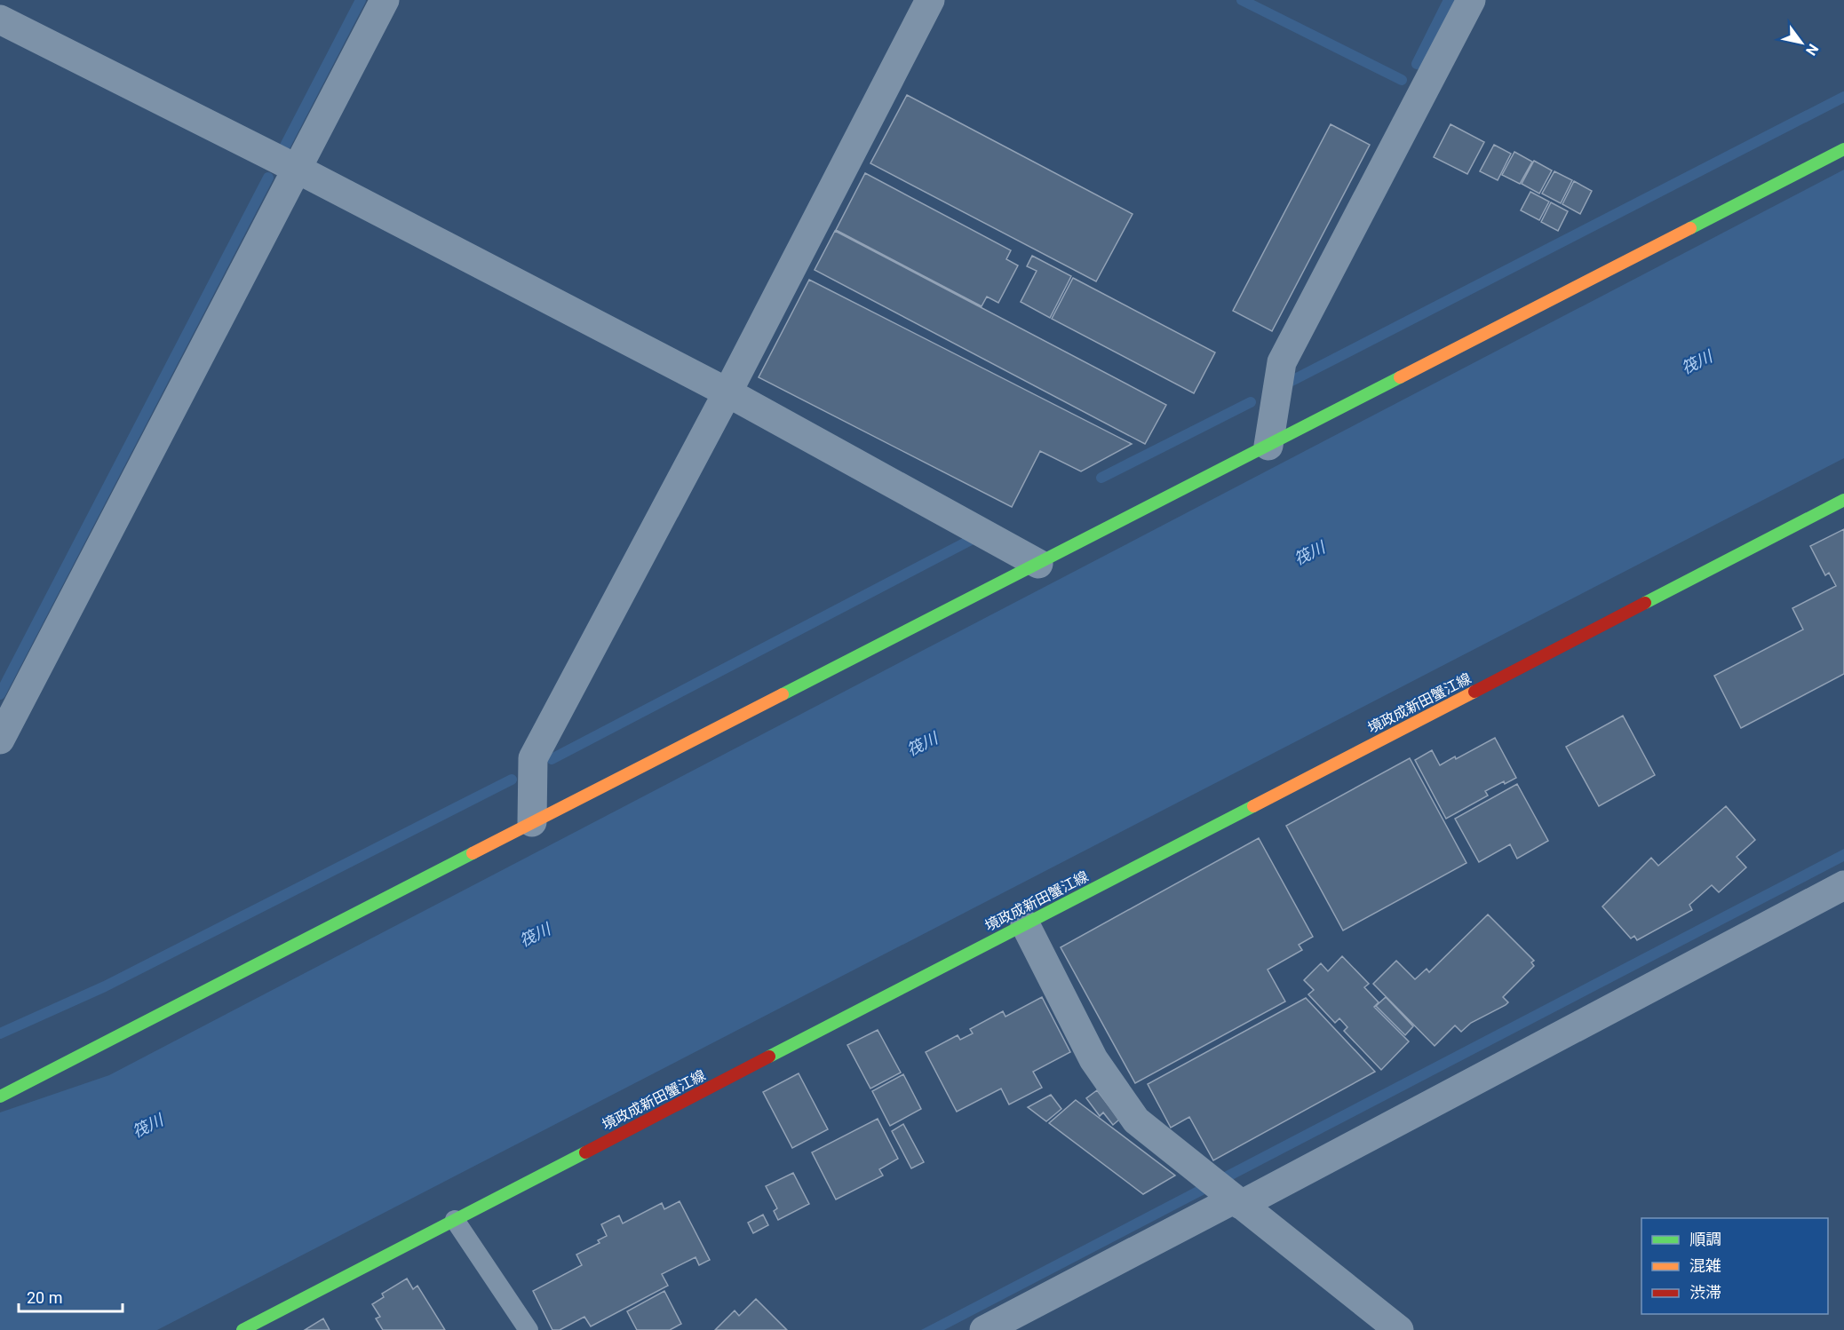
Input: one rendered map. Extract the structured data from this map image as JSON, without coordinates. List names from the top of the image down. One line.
{"streets":{"street":["境政成新田蟹江線"]},"water":["筏川"],"legend":["順調","混雑","渋滞"],"scale_bar":"20 m","north":"bottom right"}
